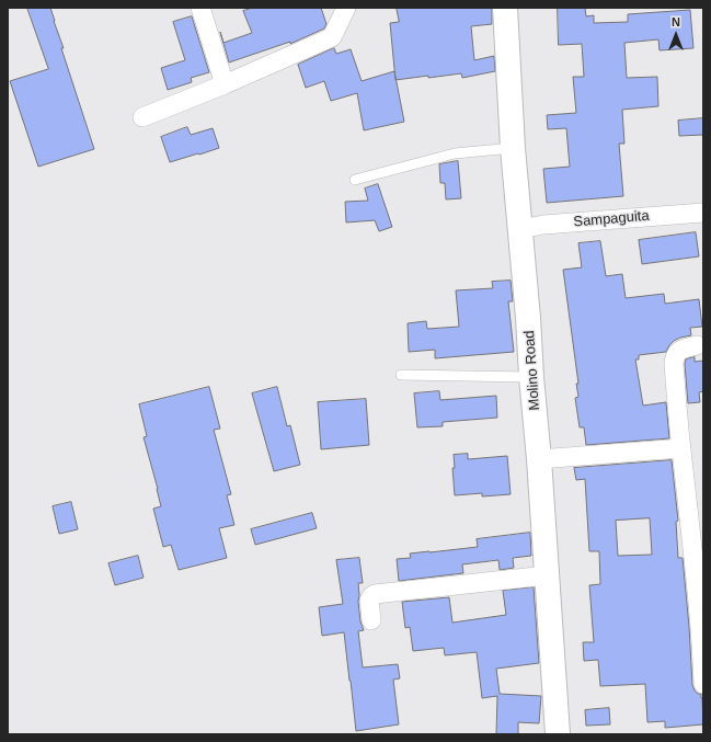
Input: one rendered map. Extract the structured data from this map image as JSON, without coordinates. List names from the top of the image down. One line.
{"streets":{"main road":["Molino Road"],"street":["Sampaguita"]},"crossings":[["Sampaguita","Molino Road"]],"north":"top"}
